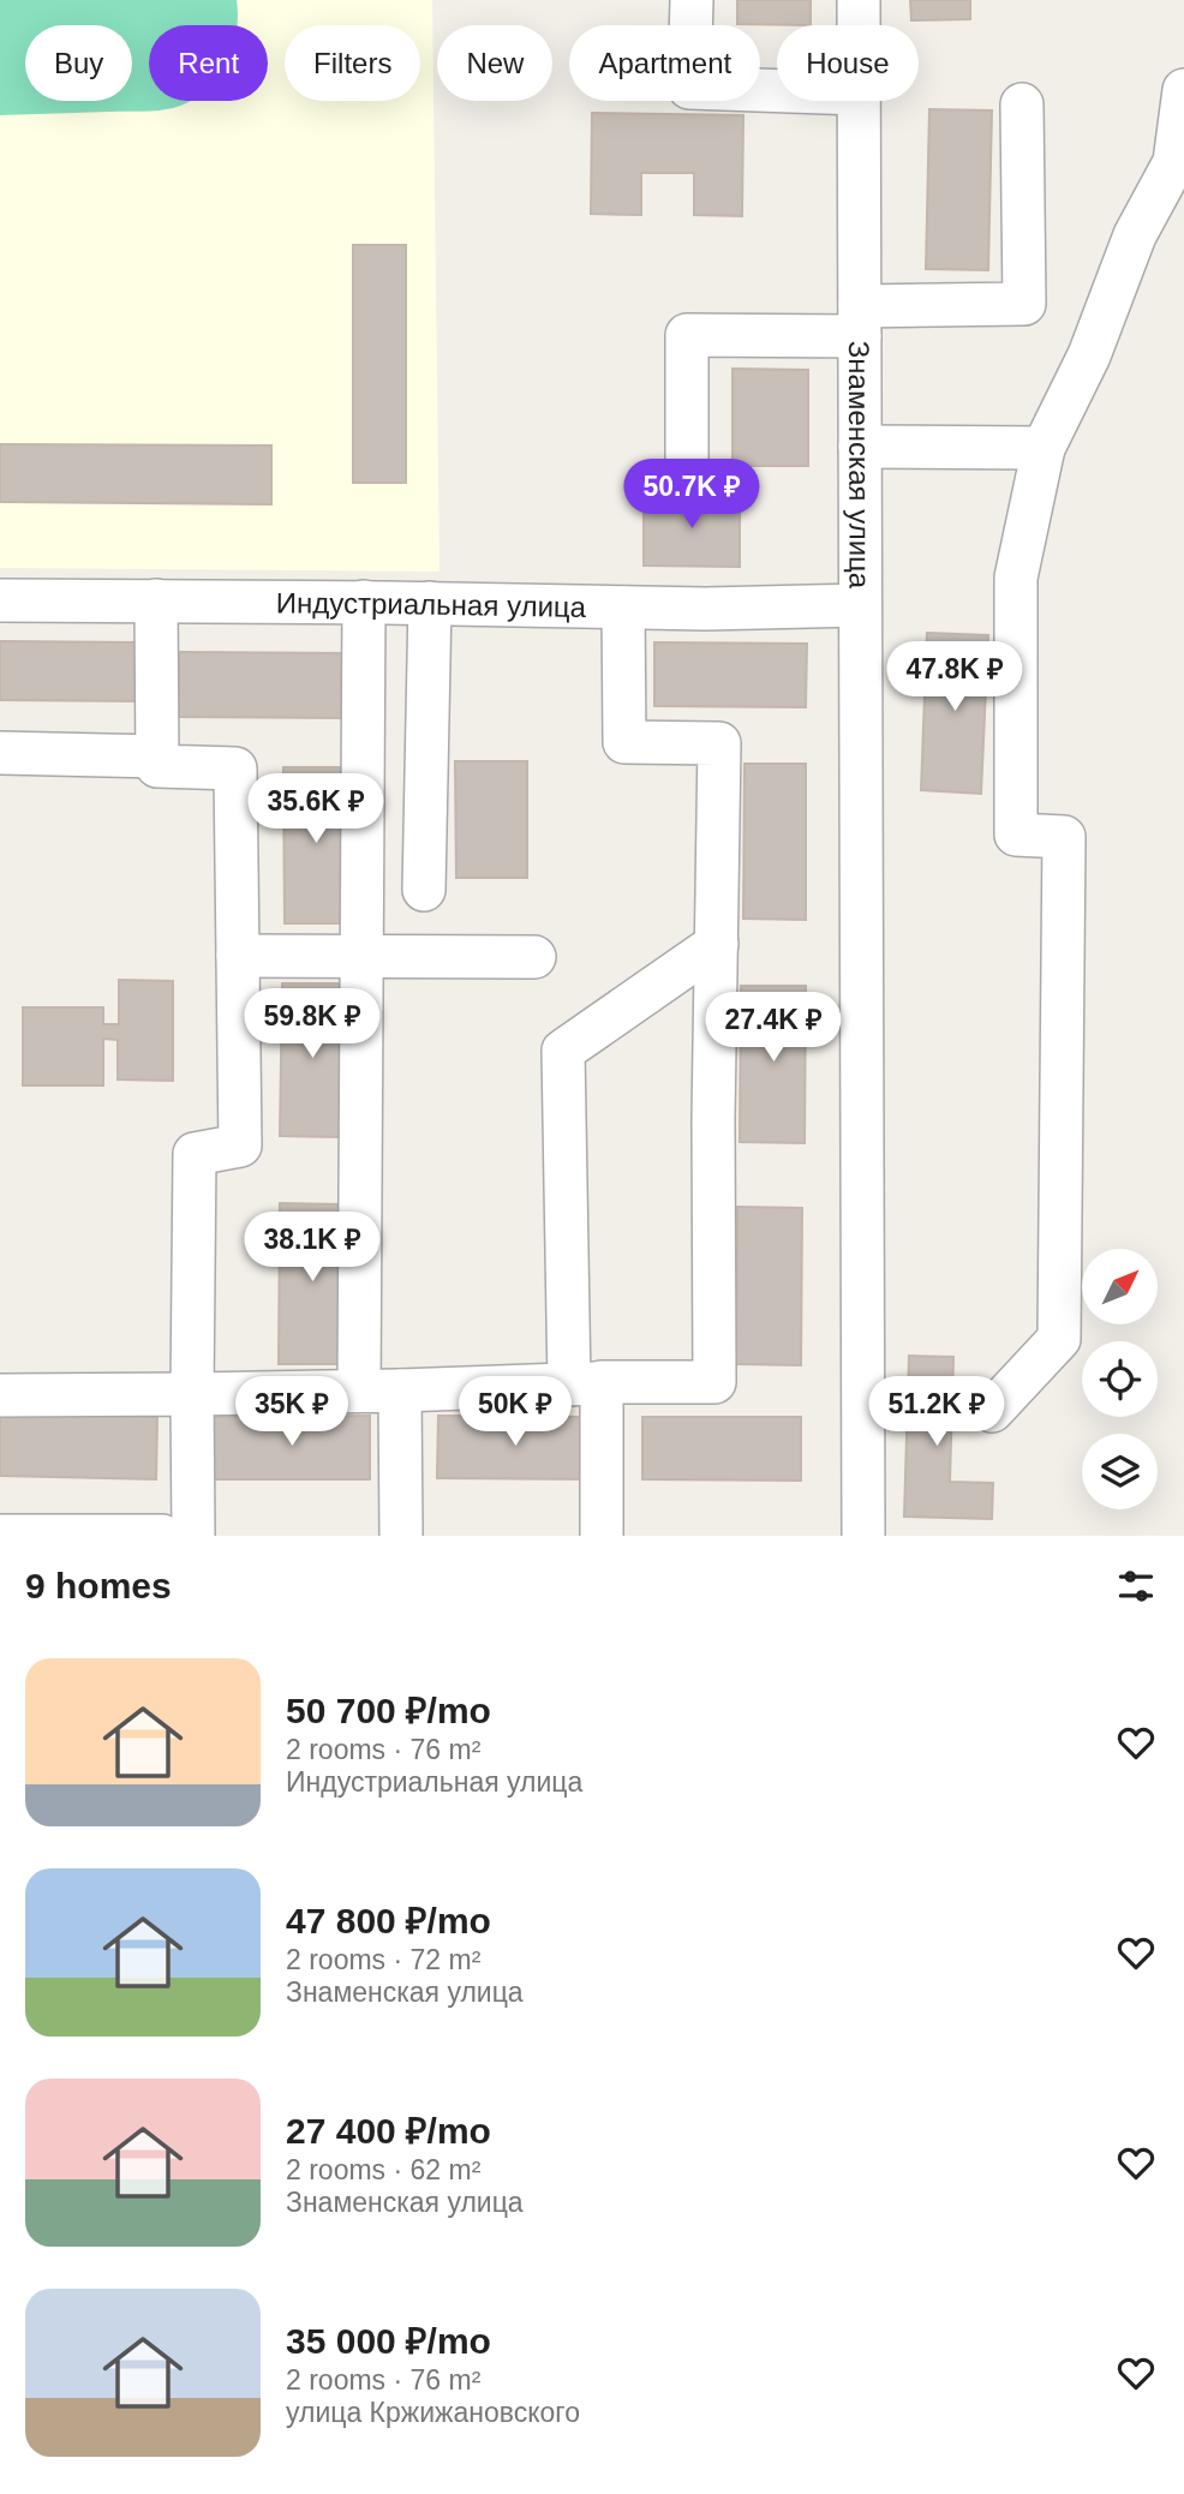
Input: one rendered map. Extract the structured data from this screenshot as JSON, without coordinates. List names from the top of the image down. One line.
{"streets":{"street":["Знаменская улица","Индустриальная улица"]},"crossings":[["Знаменская улица","Индустриальная улица"]],"north":"top right","page":{"chip":["Buy","Rent","Filters","New","Apartment","House"],"price":["50.7K ₽","47.8K ₽","35.6K ₽","59.8K ₽","27.4K ₽","38.1K ₽","35K ₽","50K ₽","51.2K ₽"],"heading":"9 homes","list":[{"name":"50 700 ₽/mo","note":"2 rooms · 76 m² · Индустриальная улица"},{"name":"47 800 ₽/mo","note":"2 rooms · 72 m² · Знаменская улица"},{"name":"27 400 ₽/mo","note":"2 rooms · 62 m² · Знаменская улица"},{"name":"35 000 ₽/mo","note":"2 rooms · 76 m² · улица Кржижановского"}]}}
